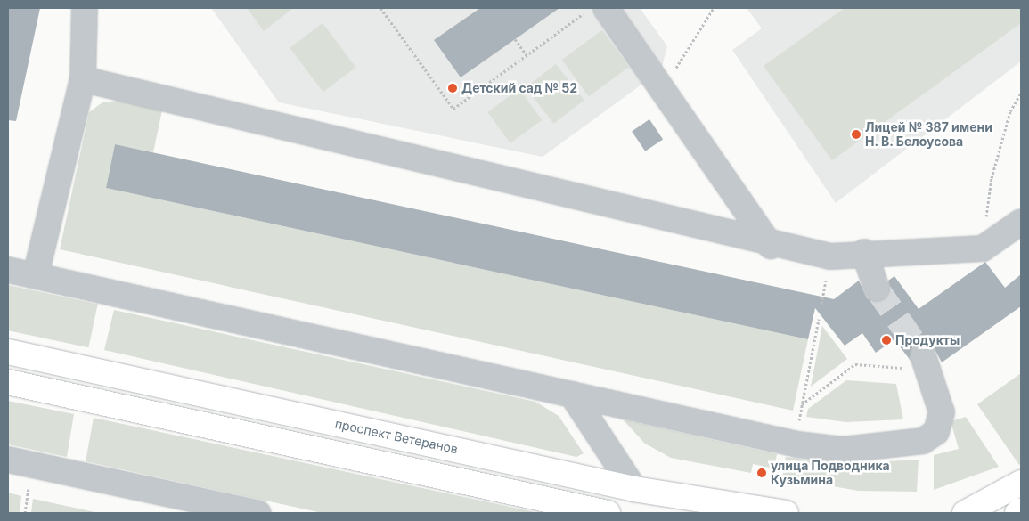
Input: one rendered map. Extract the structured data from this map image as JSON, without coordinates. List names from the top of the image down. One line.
{"streets":{"main road":["проспект Ветеранов"]},"places":["Детский сад № 52","Лицей № 387 имени Н. В. Белоусова","Продукты","улица Подводника Кузьмина"]}
